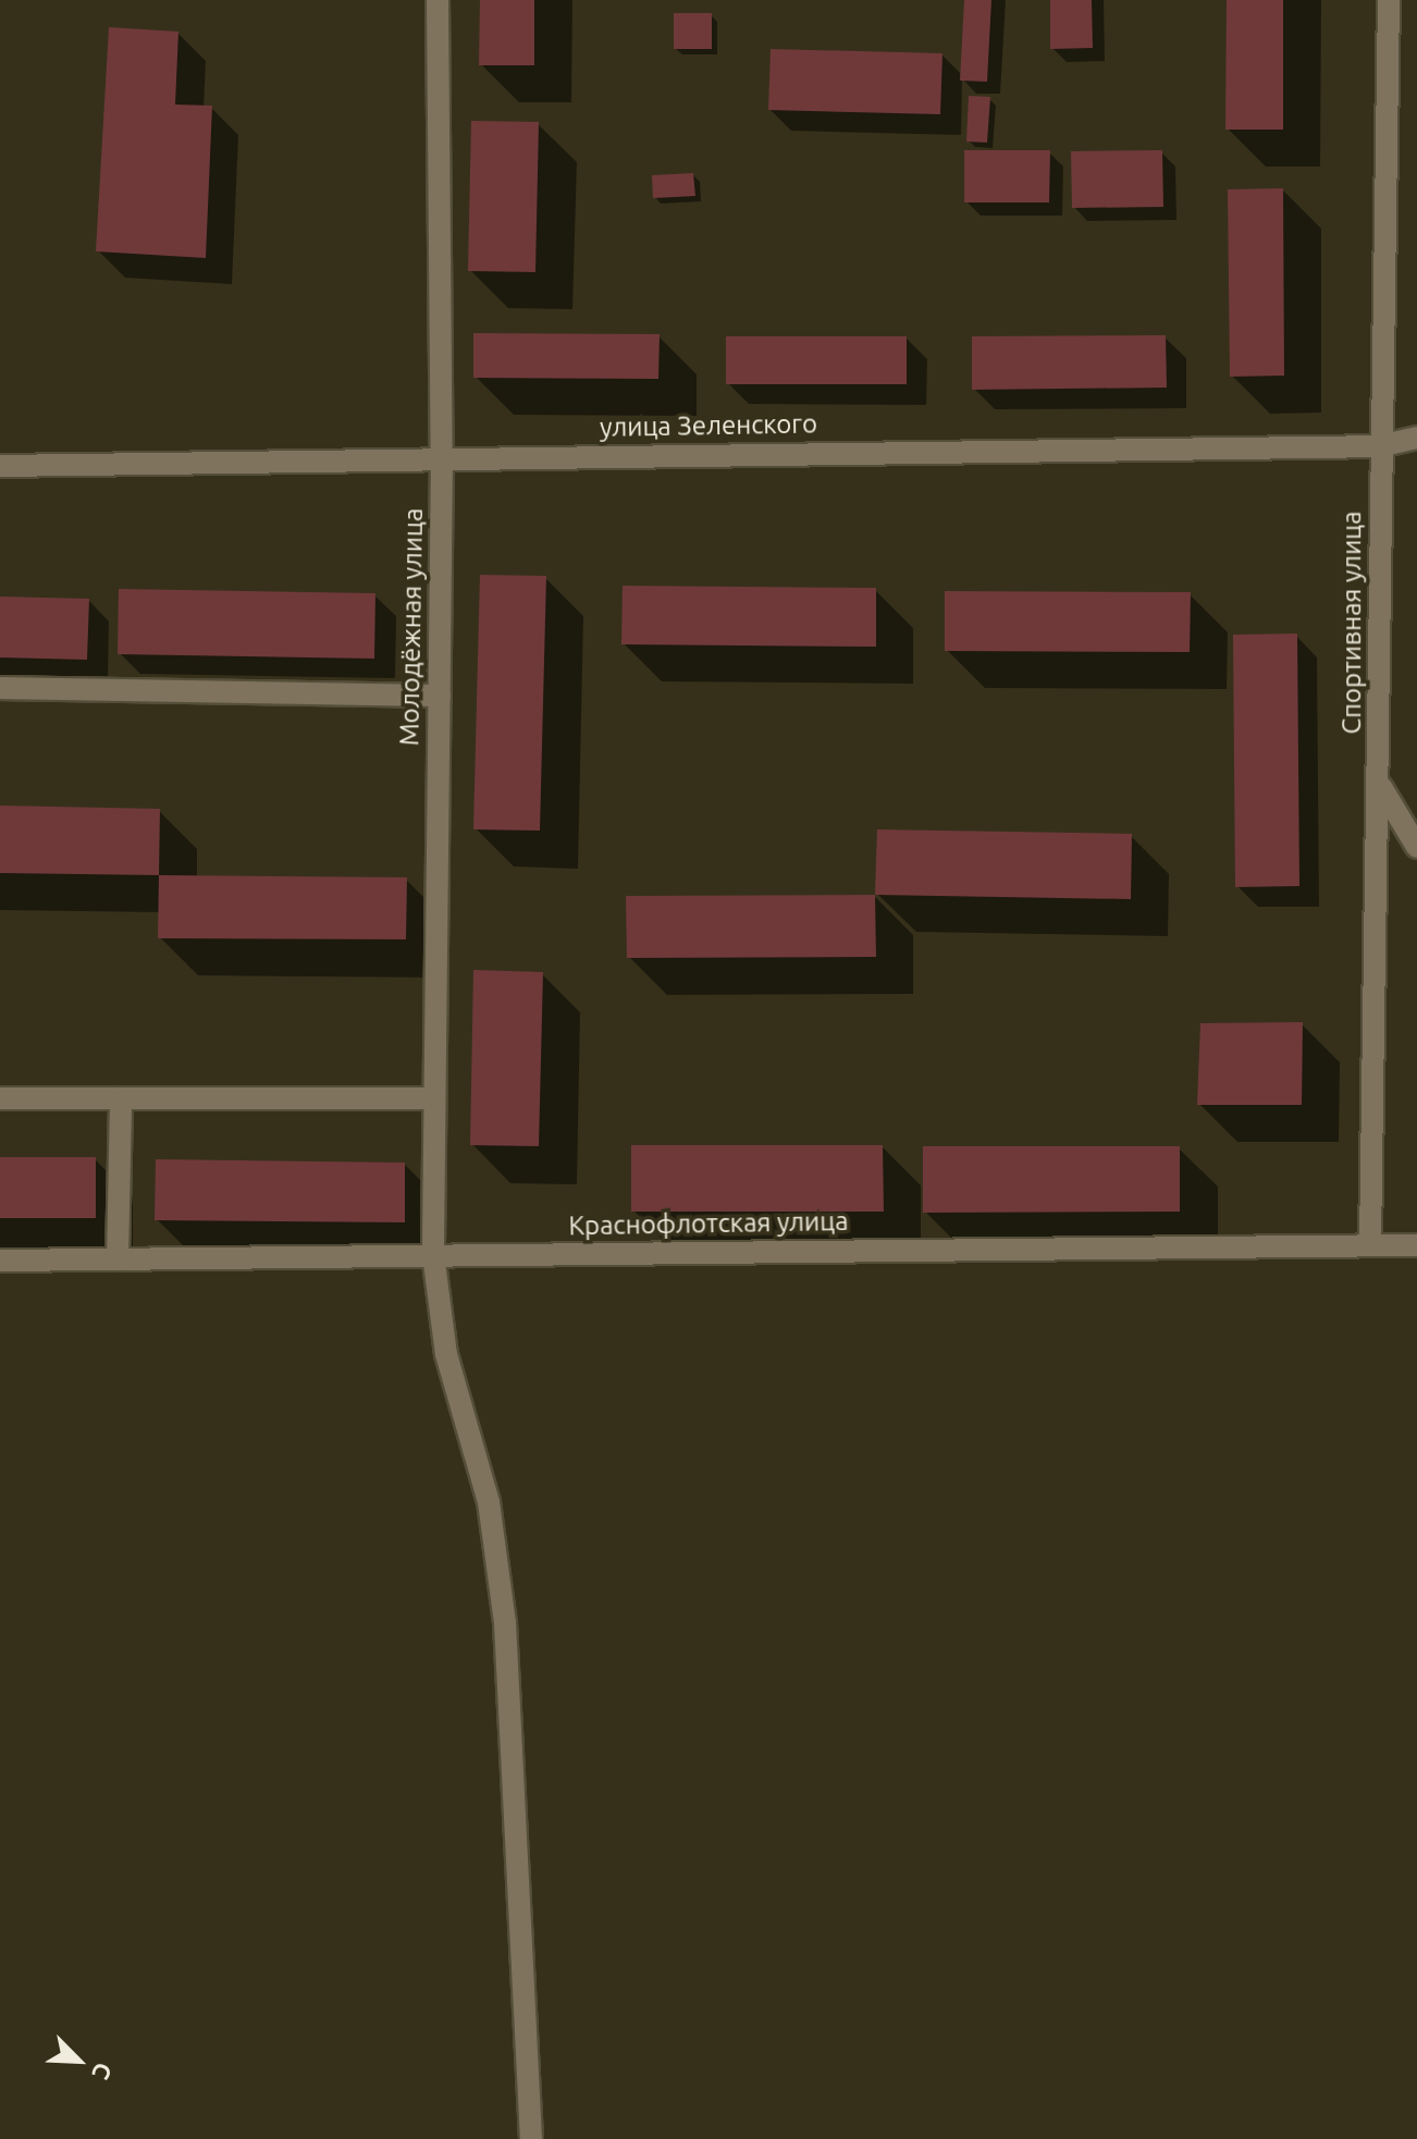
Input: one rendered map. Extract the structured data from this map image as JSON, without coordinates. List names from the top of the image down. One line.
{"streets":{"street":["улица Зеленского","Спортивная улица","Молодёжная улица","Краснофлотская улица"]},"crossings":[["улица Зеленского","Спортивная улица"],["улица Зеленского","Молодёжная улица"],["Спортивная улица","Краснофлотская улица"],["Молодёжная улица","Краснофлотская улица"]],"north":"bottom right"}
